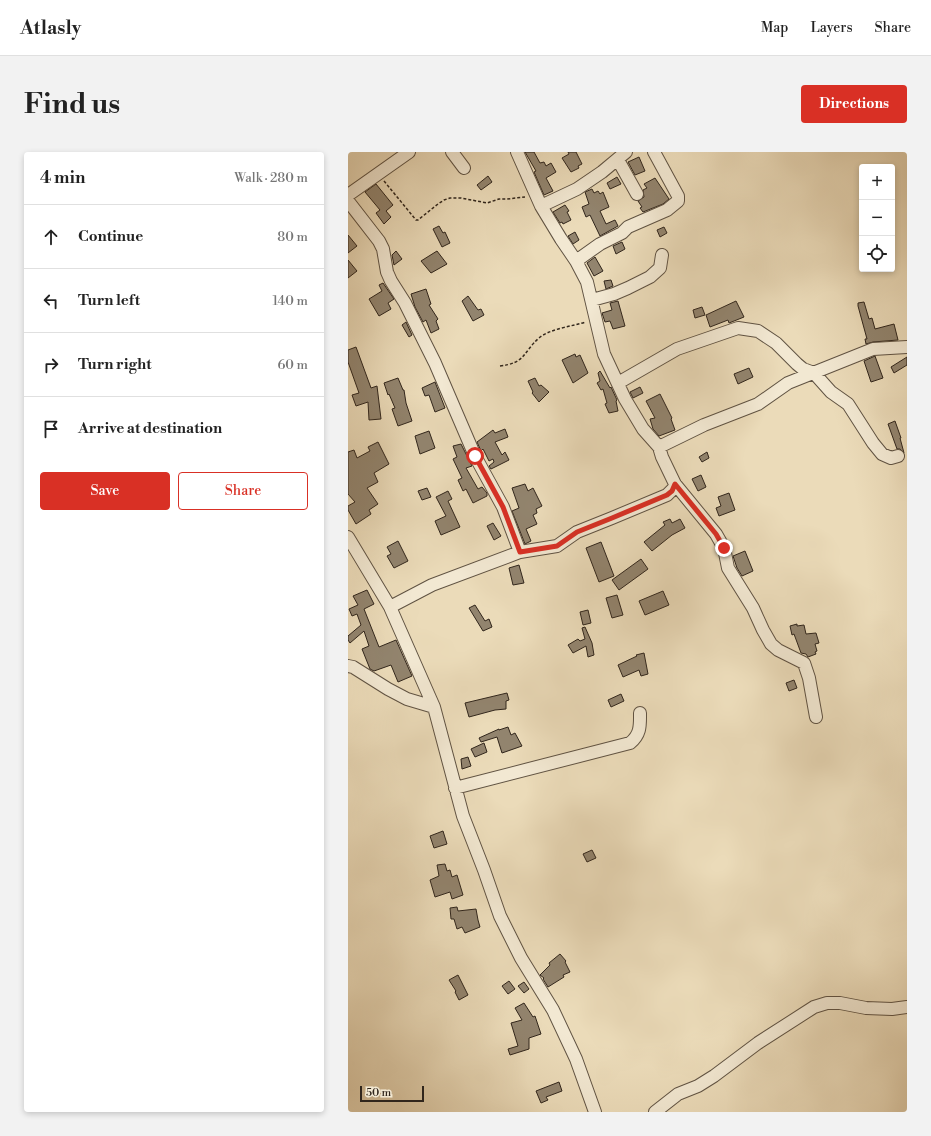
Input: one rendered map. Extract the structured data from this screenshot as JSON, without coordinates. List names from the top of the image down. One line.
{"scale_bar":"50 m","page":{"header":"Atlasly","nav":["Map","Layers","Share"],"buttons":["Directions",["Save","Share"]],"title":"Find us","heading":["4 min","Walk · 280 m"],"map_buttons":["+","−"],"list":[["Continue","80 m"],["Turn left","140 m"],["Turn right","60 m"],"Arrive at destination"],"scale":"50 m"}}
